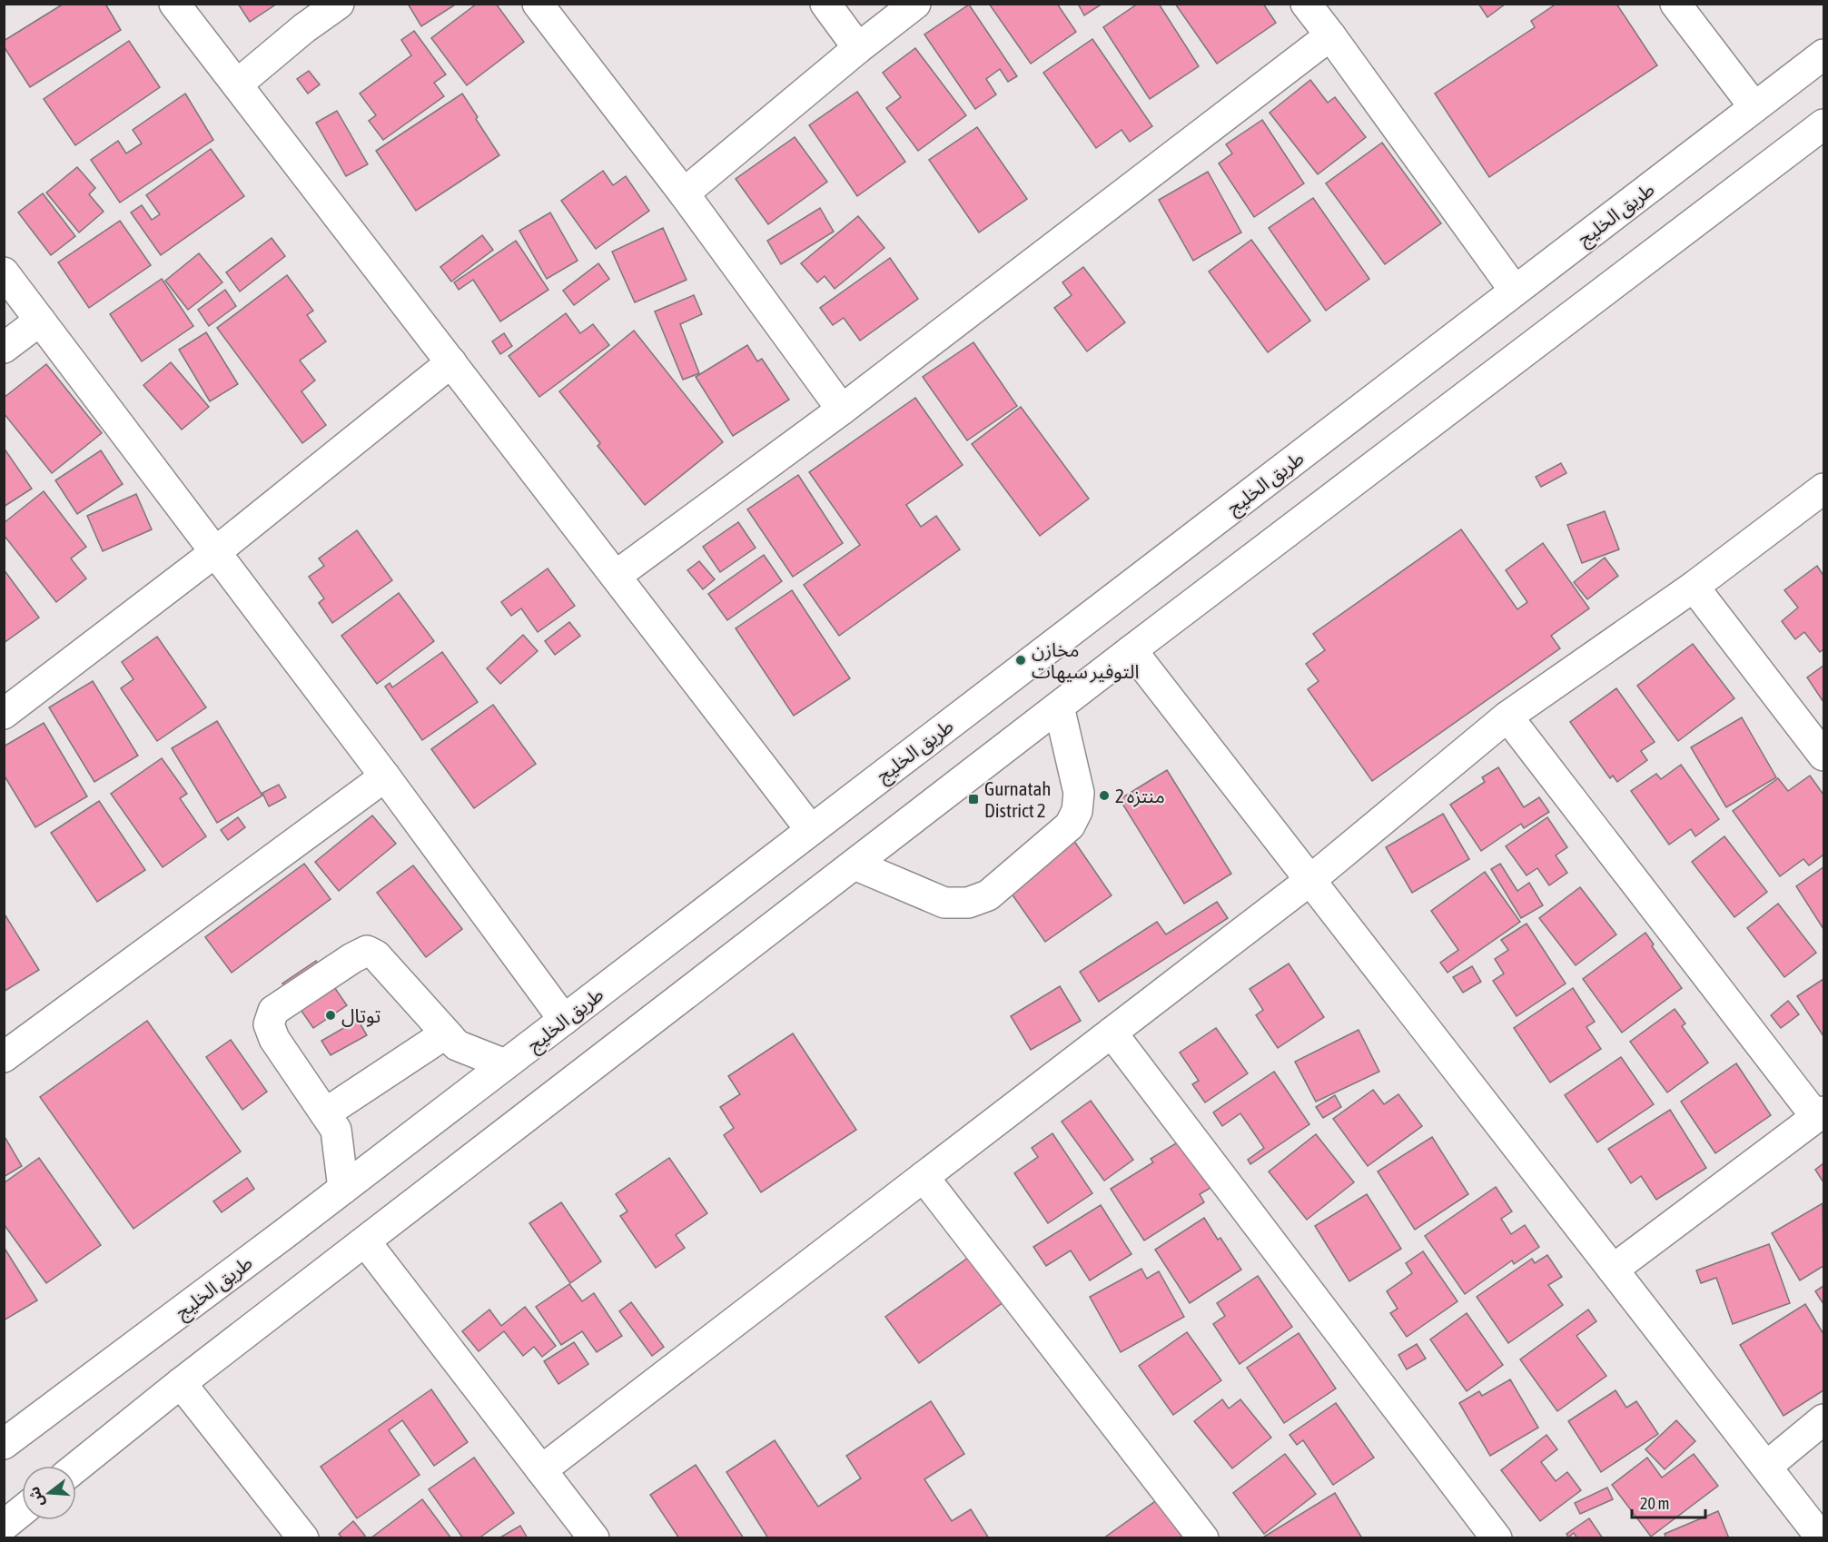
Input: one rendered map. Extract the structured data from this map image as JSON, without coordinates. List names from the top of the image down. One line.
{"streets":{"street":["طريق الخليج"]},"places":{"other":["مخازن التوفير سيهات","منتزه 2","توتال"],"transit":["Gurnatah District 2"]},"scale_bar":"20 m","north":"left"}
